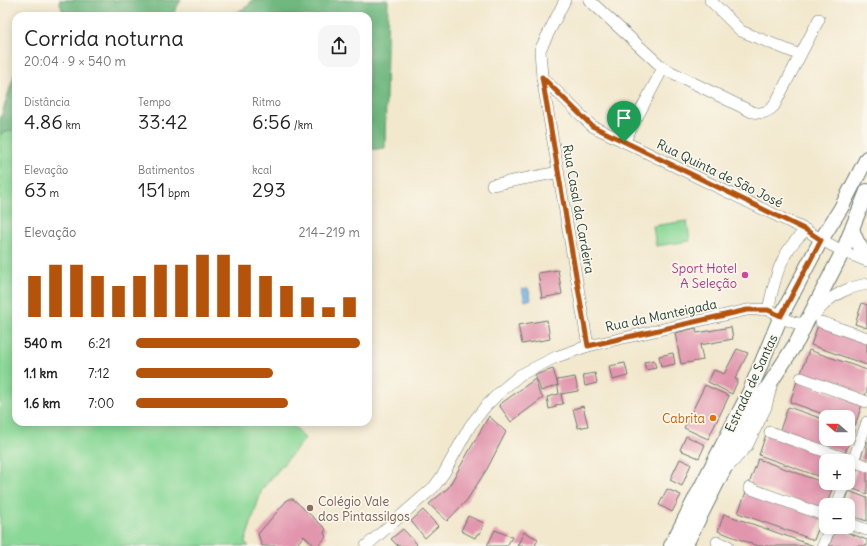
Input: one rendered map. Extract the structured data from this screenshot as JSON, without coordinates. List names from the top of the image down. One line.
{"streets":{"main road":["Estrada de Santas"],"street":["Rua Quinta de São José","Rua Casal da Cardeira","Rua da Manteigada"]},"crossings":[["Rua Quinta de São José","Rua Casal da Cardeira"],["Rua Quinta de São José","Estrada de Santas"],["Rua Casal da Cardeira","Rua da Manteigada"],["Rua da Manteigada","Estrada de Santas"]],"places":["Sport Hotel A Seleção","Cabrita","Colégio Vale dos Pintassilgos"],"north":"left","page":{"heading":["Corrida noturna","20:04 · 9 × 540 m"],"stats":[["Distância","4.86 km"],["Tempo","33:42"],["Ritmo","6:56 /km"],["Elevação","63 m"],["Batimentos","151 bpm"],["kcal","293"]],"chart":["Elevação","214–219 m"],"list":[{"name":"540 m","note":"6:21"},{"name":"1.1 km","note":"7:12"},{"name":"1.6 km","note":"7:00"}],"map_buttons":["+","−"]}}
